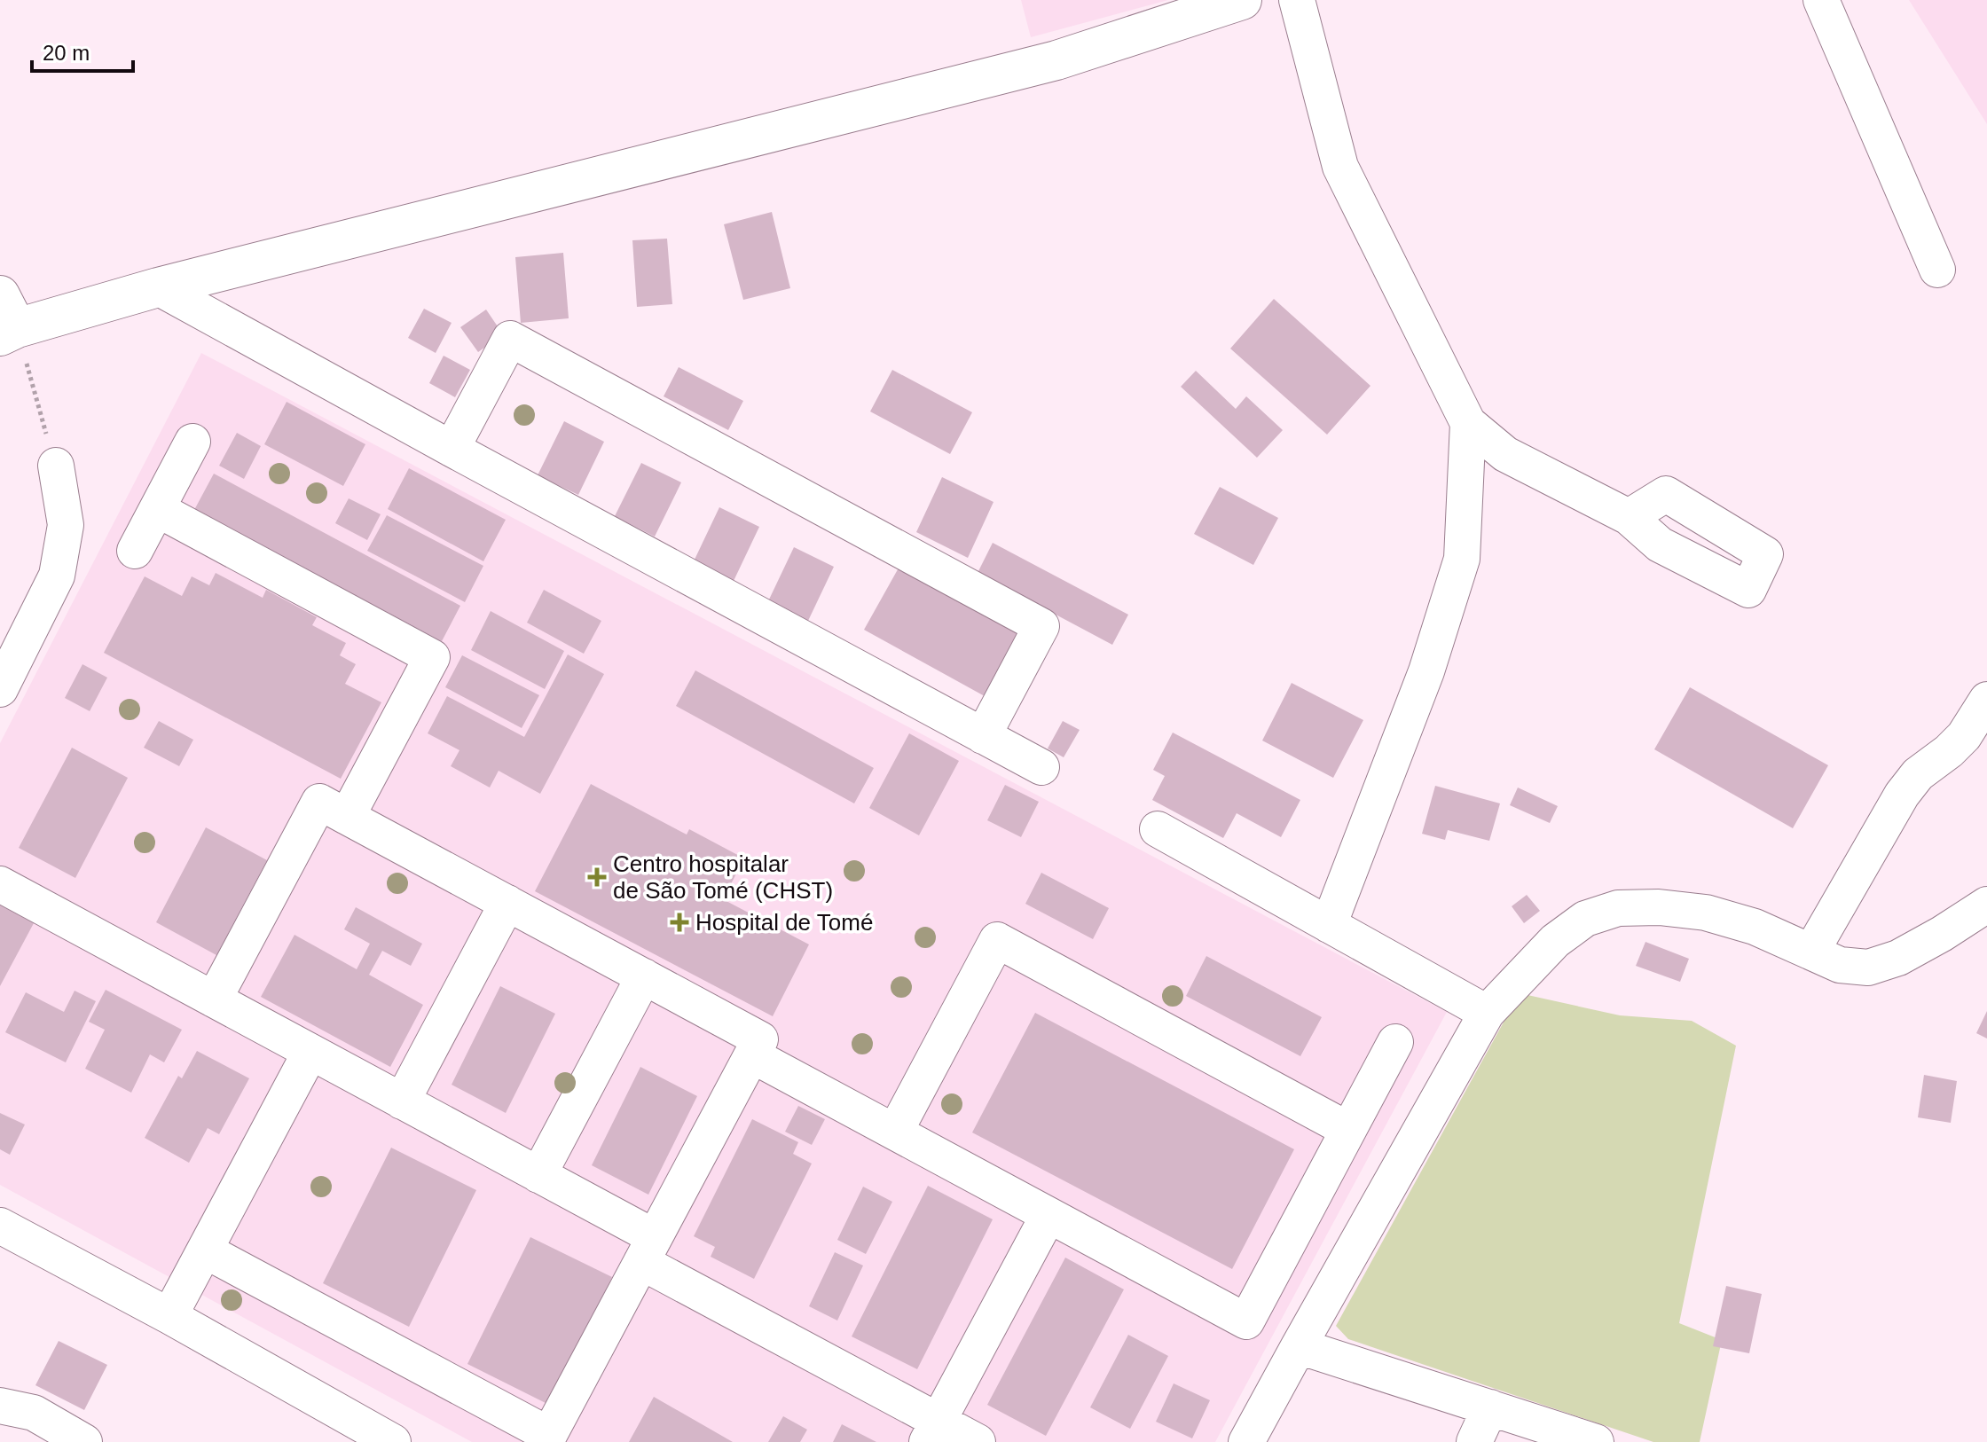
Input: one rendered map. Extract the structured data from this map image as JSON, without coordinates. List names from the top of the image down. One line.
{"places":{"health":["Centro hospitalar de São Tomé (CHST)","Hospital de Tomé"]},"scale_bar":"20 m"}
